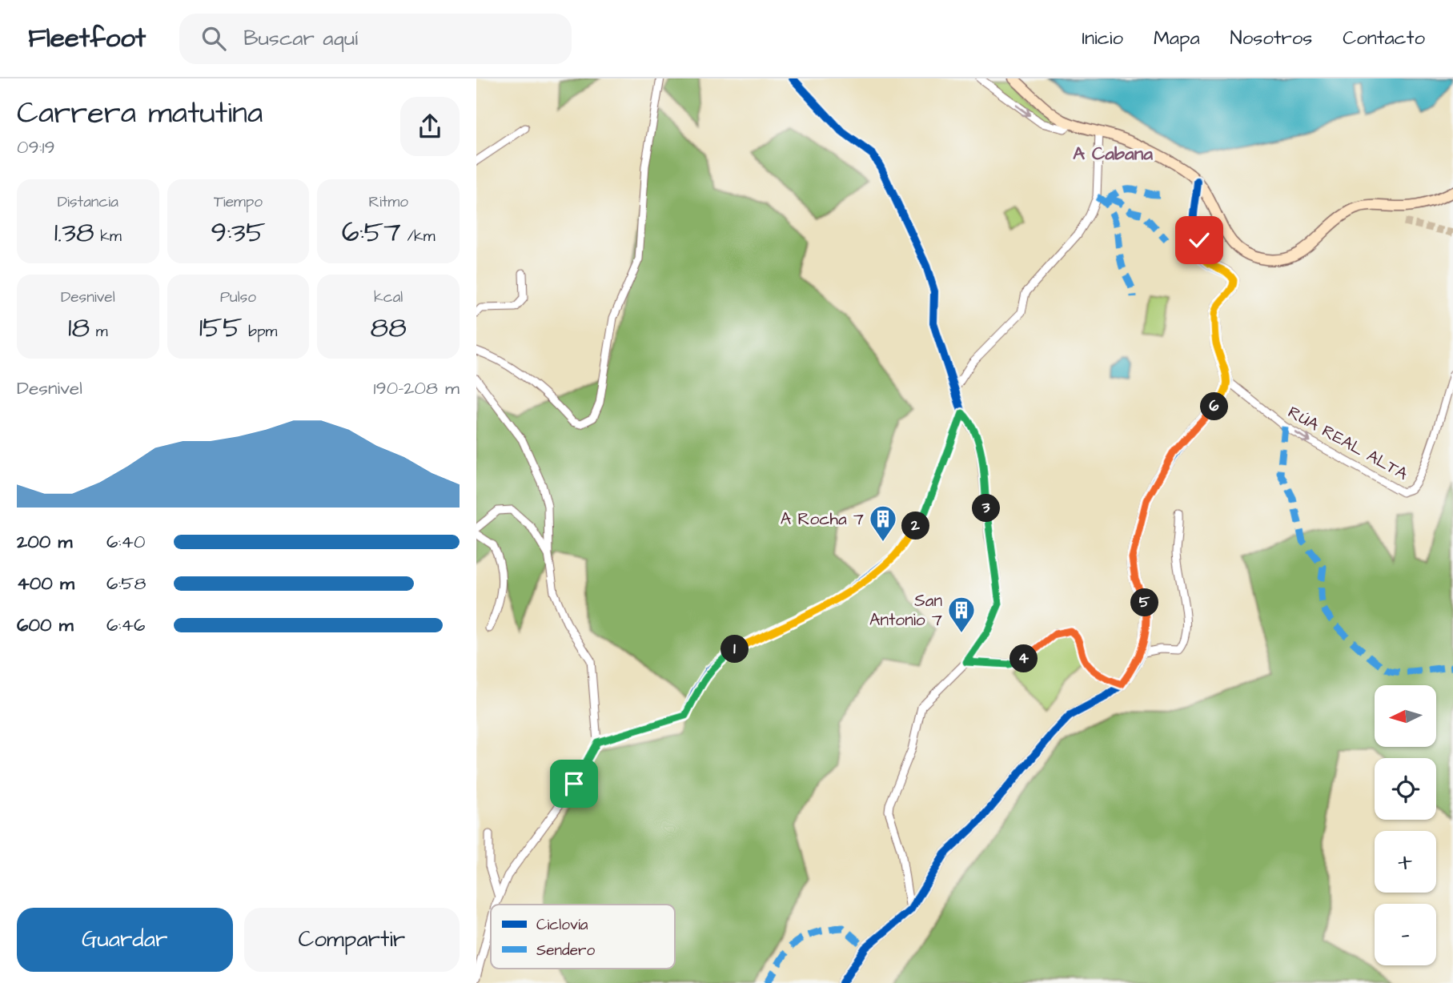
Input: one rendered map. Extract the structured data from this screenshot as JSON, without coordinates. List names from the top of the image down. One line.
{"streets":{"street":["RÚA REAL ALTA"]},"districts":["A Cabana"],"places":{"building":["A Rocha 7","San Antonio 7"]},"legend":["Ciclovía","Sendero"],"north":"left","page":{"header":"Fleetfoot","search":"Buscar aquí","nav":["Inicio","Mapa","Nosotros","Contacto"],"heading":["Carrera matutina","09:19"],"stats":[["Distancia","1.38 km"],["Tiempo","9:35"],["Ritmo","6:57 /km"],["Desnivel","18 m"],["Pulso","155 bpm"],["kcal","88"]],"chart":["Desnivel","190–208 m"],"pins":["6","3","2","5","1","4"],"list":[{"name":"200 m","note":"6:40"},{"name":"400 m","note":"6:58"},{"name":"600 m","note":"6:46"}],"map_buttons":["+","−"],"buttons":["Guardar","Compartir"]}}
